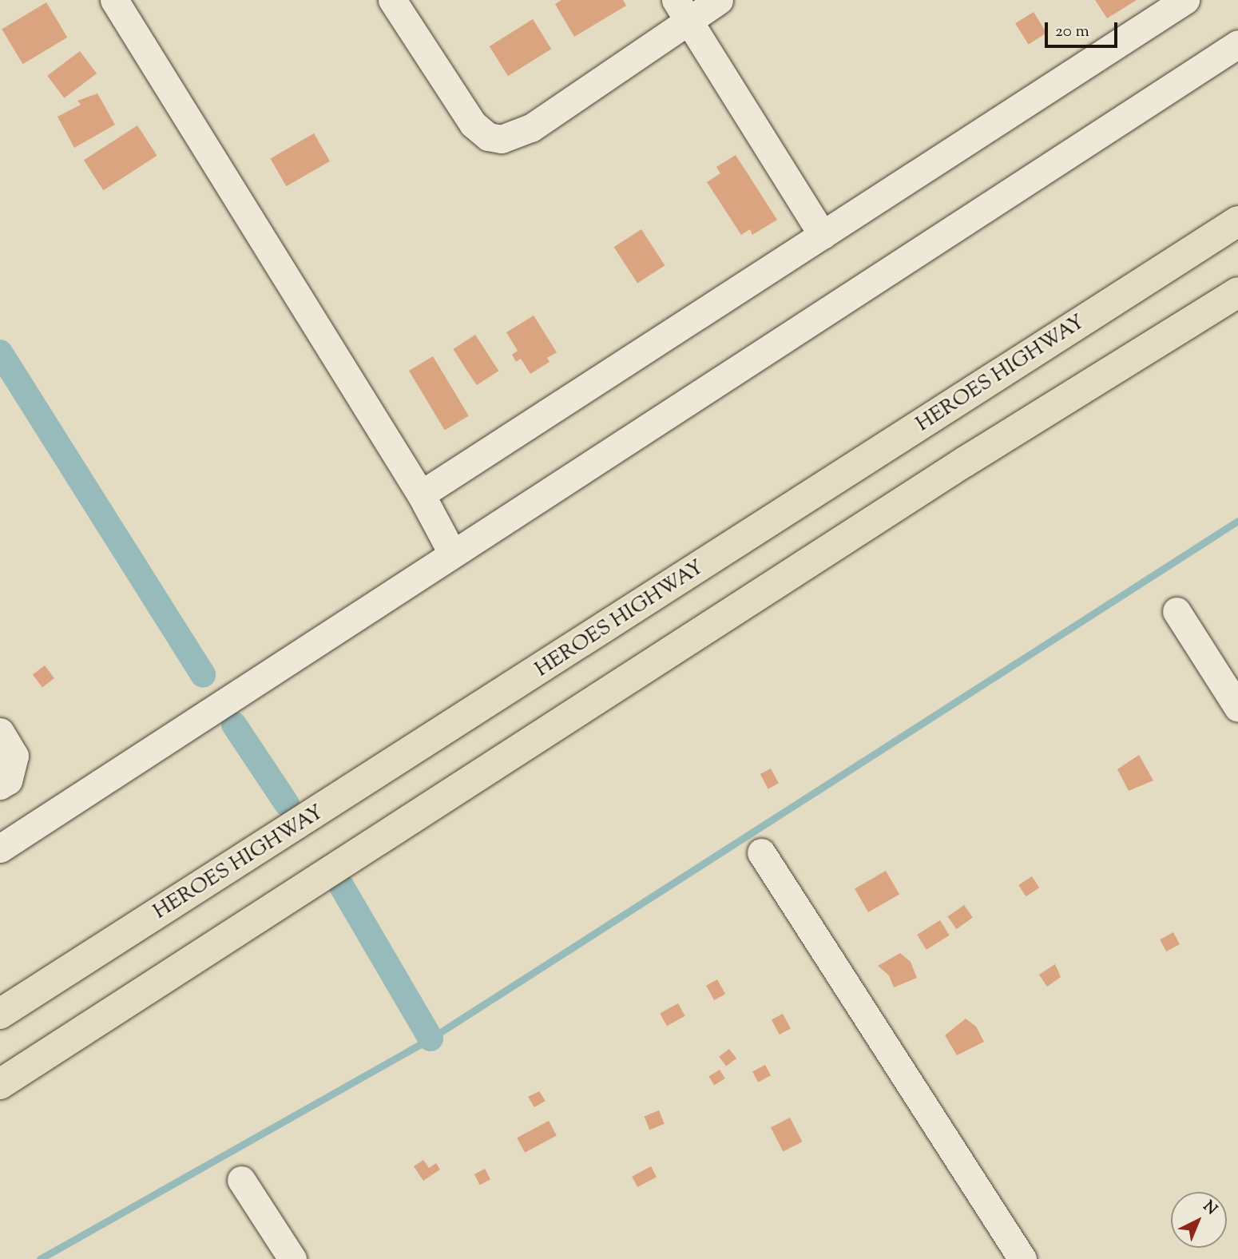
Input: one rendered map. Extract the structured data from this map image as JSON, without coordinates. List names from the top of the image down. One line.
{"streets":{"main road":["HEROES HIGHWAY"]},"scale_bar":"20 m","north":"top right"}
